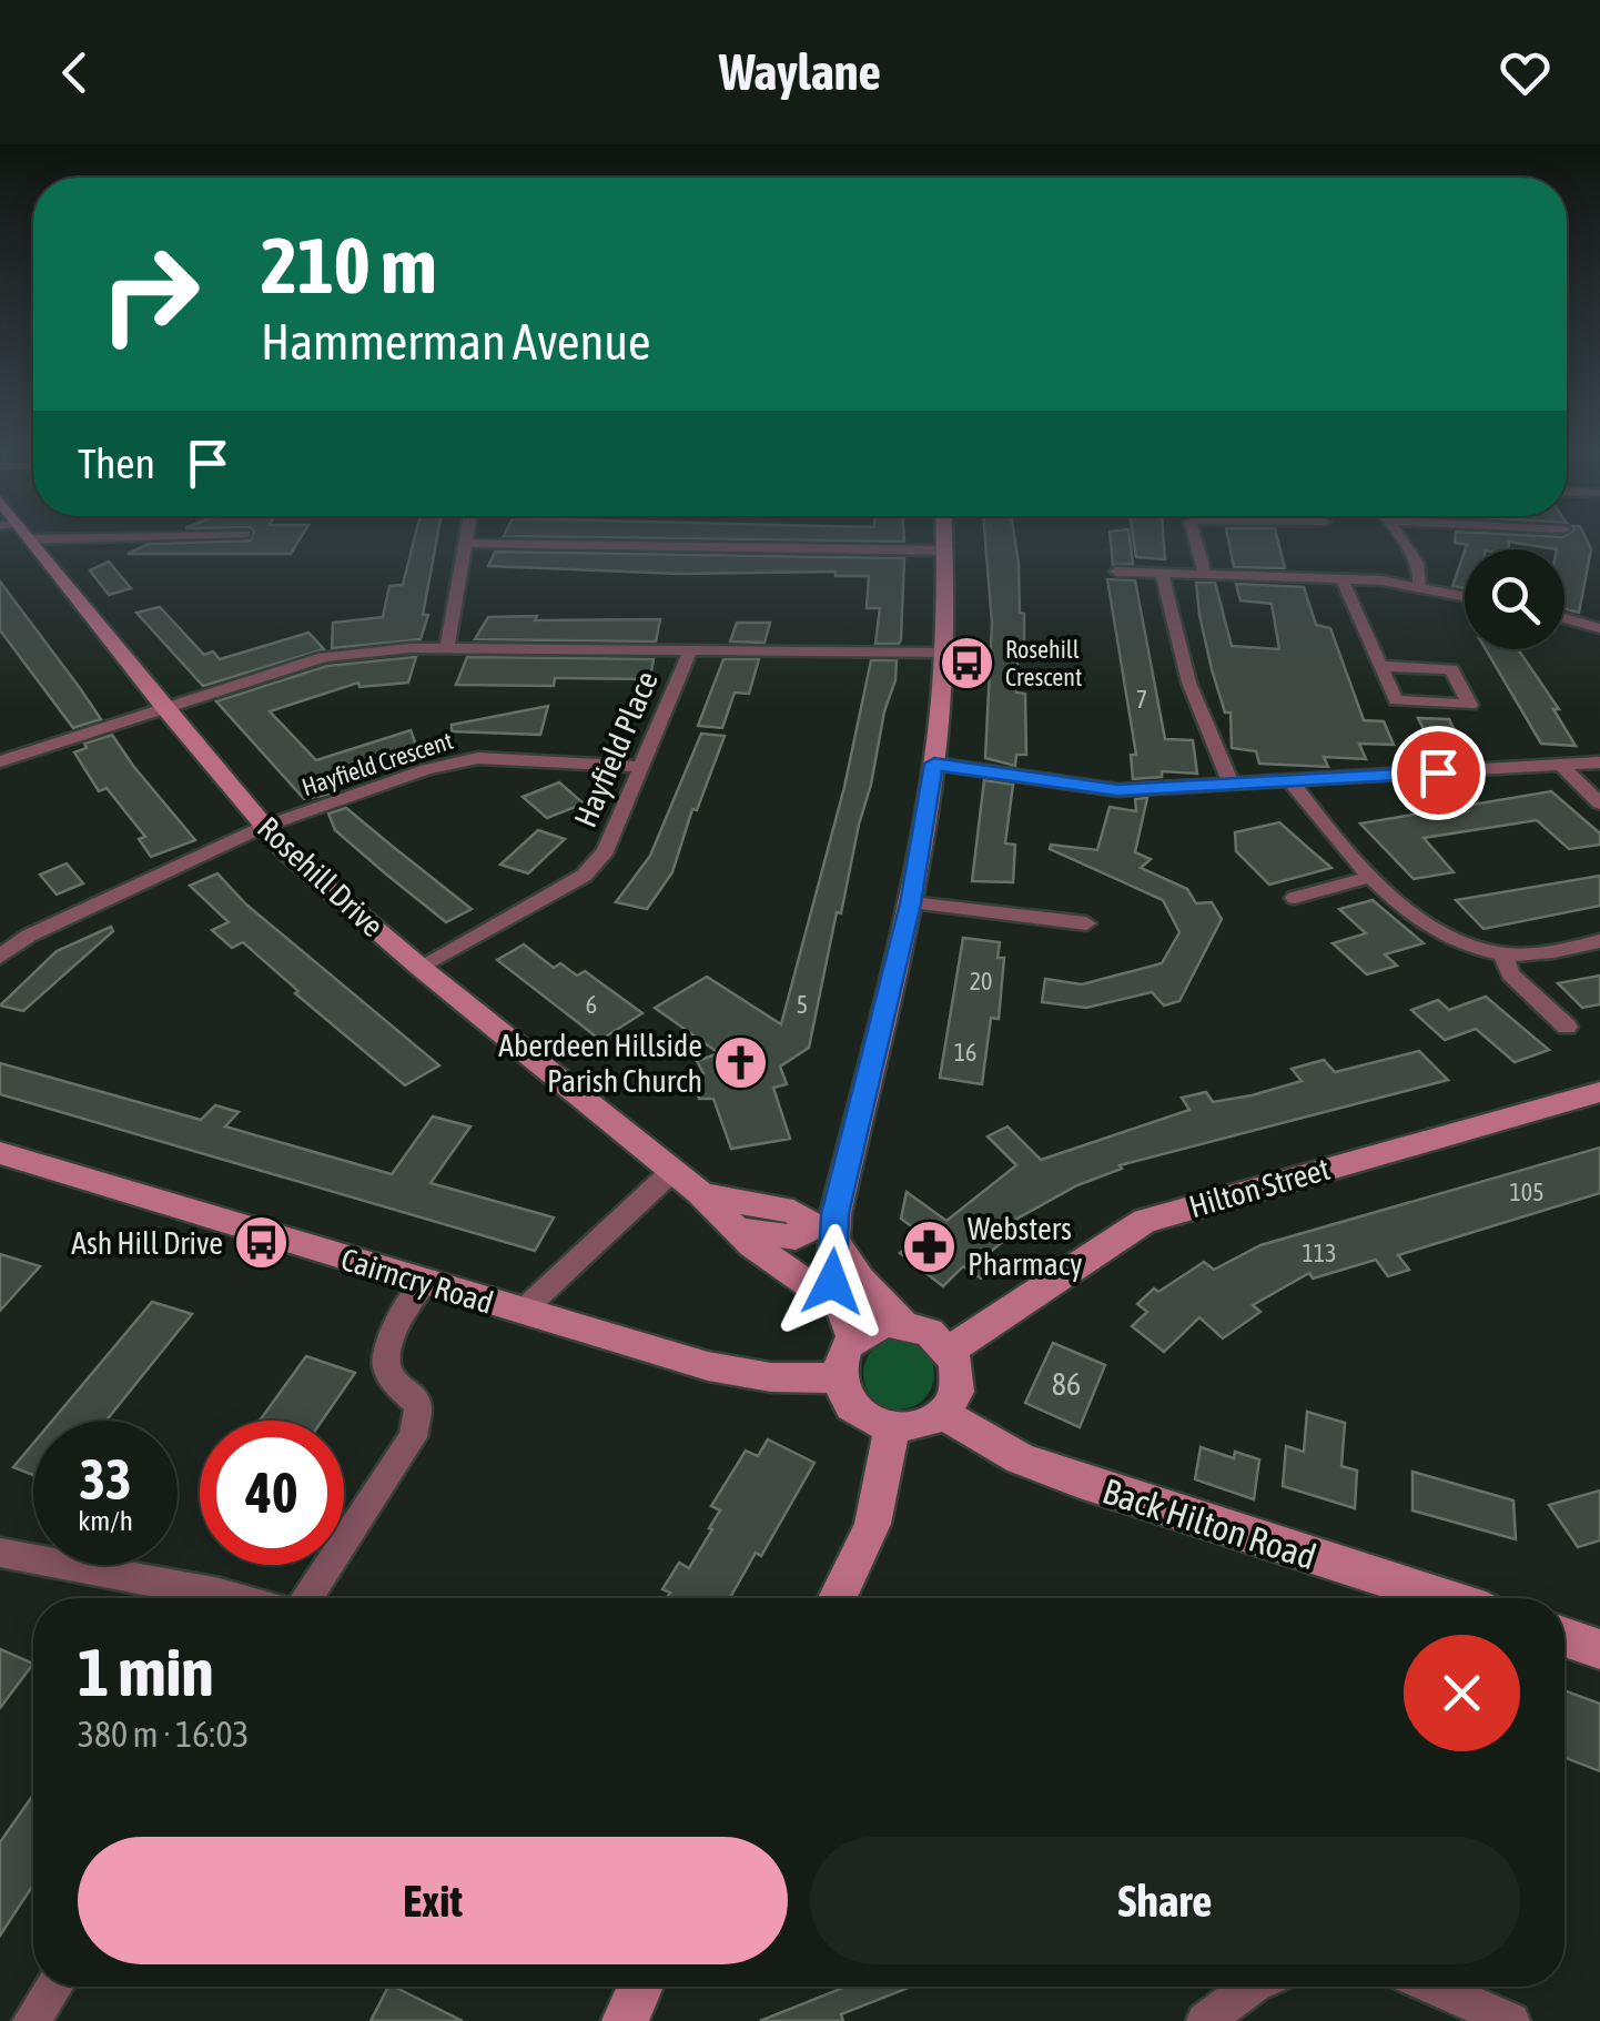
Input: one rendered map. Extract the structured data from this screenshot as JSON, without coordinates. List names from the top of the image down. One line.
{"streets":{"street":["Hayfield Place","Hayfield Crescent","Rosehill Drive","Hilton Street","Cairncry Road","Back Hilton Road"]},"crossings":[["Hayfield Place","Hayfield Crescent"],["Hayfield Place","Rosehill Drive"],["Hayfield Crescent","Rosehill Drive"],["Hilton Street","Cairncry Road"],["Hilton Street","Back Hilton Road"],["Cairncry Road","Back Hilton Road"]],"places":{"bus stop":["Rosehill Crescent","Ash Hill Drive"],"church":["Aberdeen Hillside Parish Church"],"pharmacy":["Websters Pharmacy"]},"house_numbers":["7","20","6","5","16","105","113","86"],"page":{"header":"Waylane","turn":["210 m","Hammerman Avenue"],"then":"Then","speed":"33 km/h","limit":"40","heading":["1 min","380 m · 16:03"],"buttons":["Exit","Share"]}}
